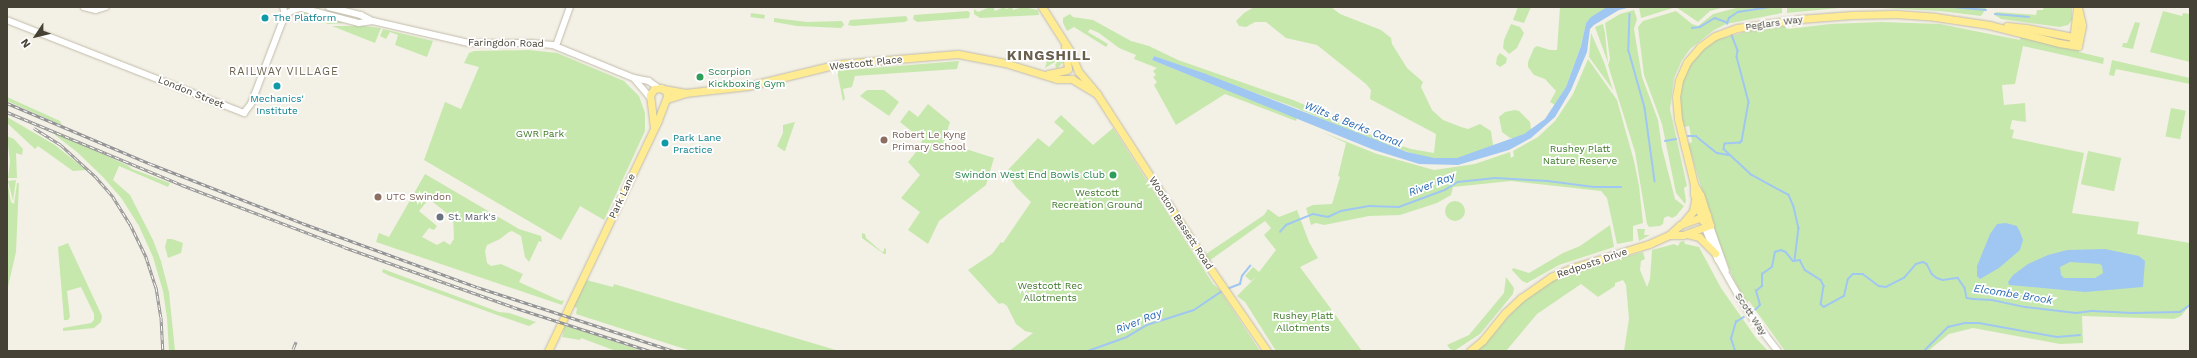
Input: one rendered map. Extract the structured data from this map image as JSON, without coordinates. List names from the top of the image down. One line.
{"streets":{"main road":["Peglars Way","Westcott Place","Park Lane","Wootton Bassett Road","Redposts Drive"],"street":["Faringdon Road","London Street","Scott Way"]},"crossings":[["Peglars Way","Redposts Drive"],["Peglars Way","Scott Way"],["Faringdon Road","Westcott Place"],["Faringdon Road","Park Lane"],["Westcott Place","Park Lane"],["Westcott Place","Wootton Bassett Road"],["Redposts Drive","Scott Way"]],"districts":["KINGSHILL","RAILWAY VILLAGE"],"water":["Wilts & Berks Canal","River Ray","Elcombe Brook"],"parks":["GWR Park","Rushey Platt Nature Reserve","Westcott Recreation Ground","Westcott Rec Allotments","Rushey Platt Allotments"],"places":["The Platform","Scorpion Kickboxing Gym","Mechanics' Institute","Robert Le Kyng Primary School","Park Lane Practice","Swindon West End Bowls Club","UTC Swindon","St. Mark's"],"north":"bottom left"}
